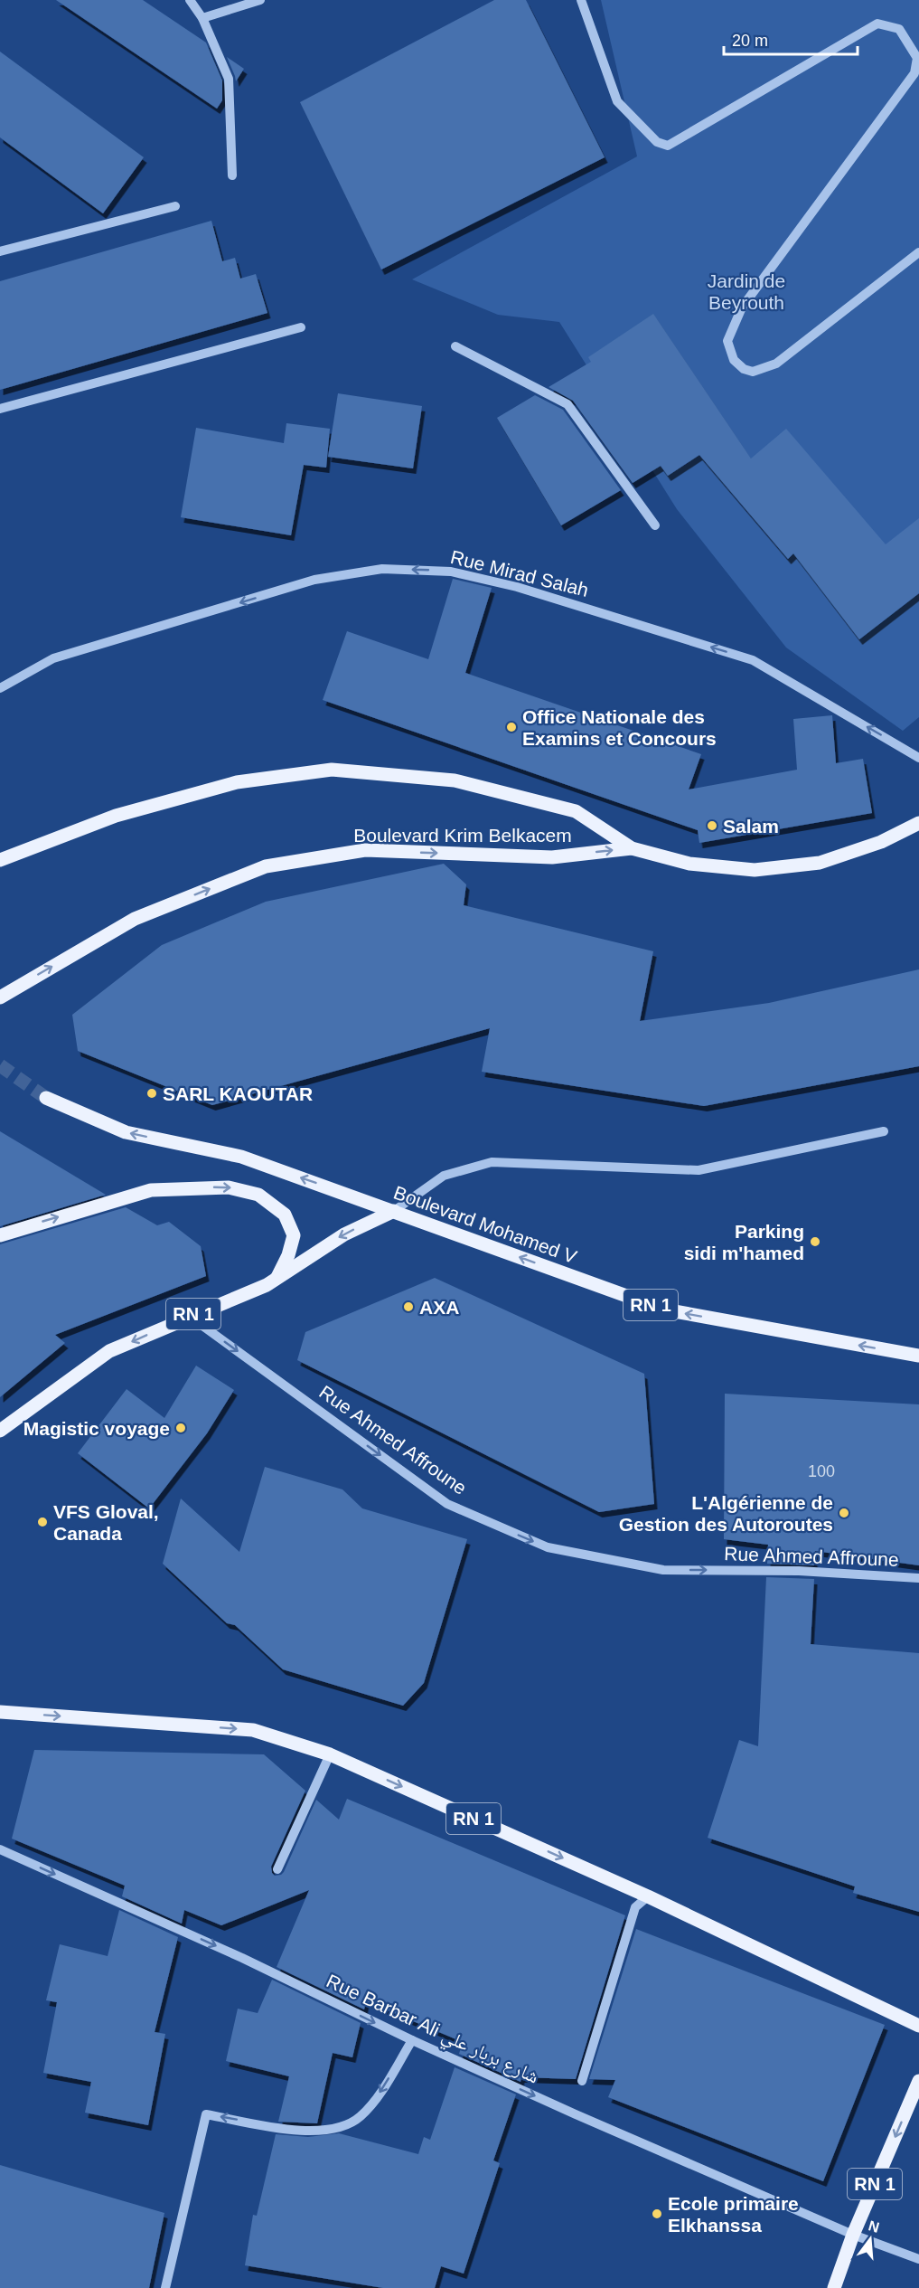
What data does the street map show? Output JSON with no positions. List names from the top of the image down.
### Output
{
  "streets": {
    "main road": ["Boulevard Krim Belkacem", "Boulevard Mohamed V", "RN 1"],
    "street": ["Rue Mirad Salah", "Rue Ahmed Affroune", "Rue Barbar Ali شارع بربار علي"]
  },
  "crossings": [
    ["Boulevard Mohamed V", "RN 1"],
    ["RN 1", "Rue Ahmed Affroune"],
    ["RN 1", "Rue Barbar Ali شارع بربار علي"]
  ],
  "one_way": [
    "Rue Mirad Salah",
    "Boulevard Mohamed V",
    "Rue Ahmed Affroune",
    "Rue Barbar Ali شارع بربار علي"
  ],
  "parks": ["Jardin de Beyrouth"],
  "places": [
    "Office Nationale des Examins et Concours",
    "Salam",
    "SARL KAOUTAR",
    "Parking sidi m'hamed",
    "AXA",
    "Magistic voyage",
    "L'Algérienne de Gestion des Autoroutes",
    "VFS Gloval, Canada",
    "Ecole primaire Elkhanssa"
  ],
  "house_numbers": ["100"],
  "scale_bar": "20 m",
  "north": "top"
}
